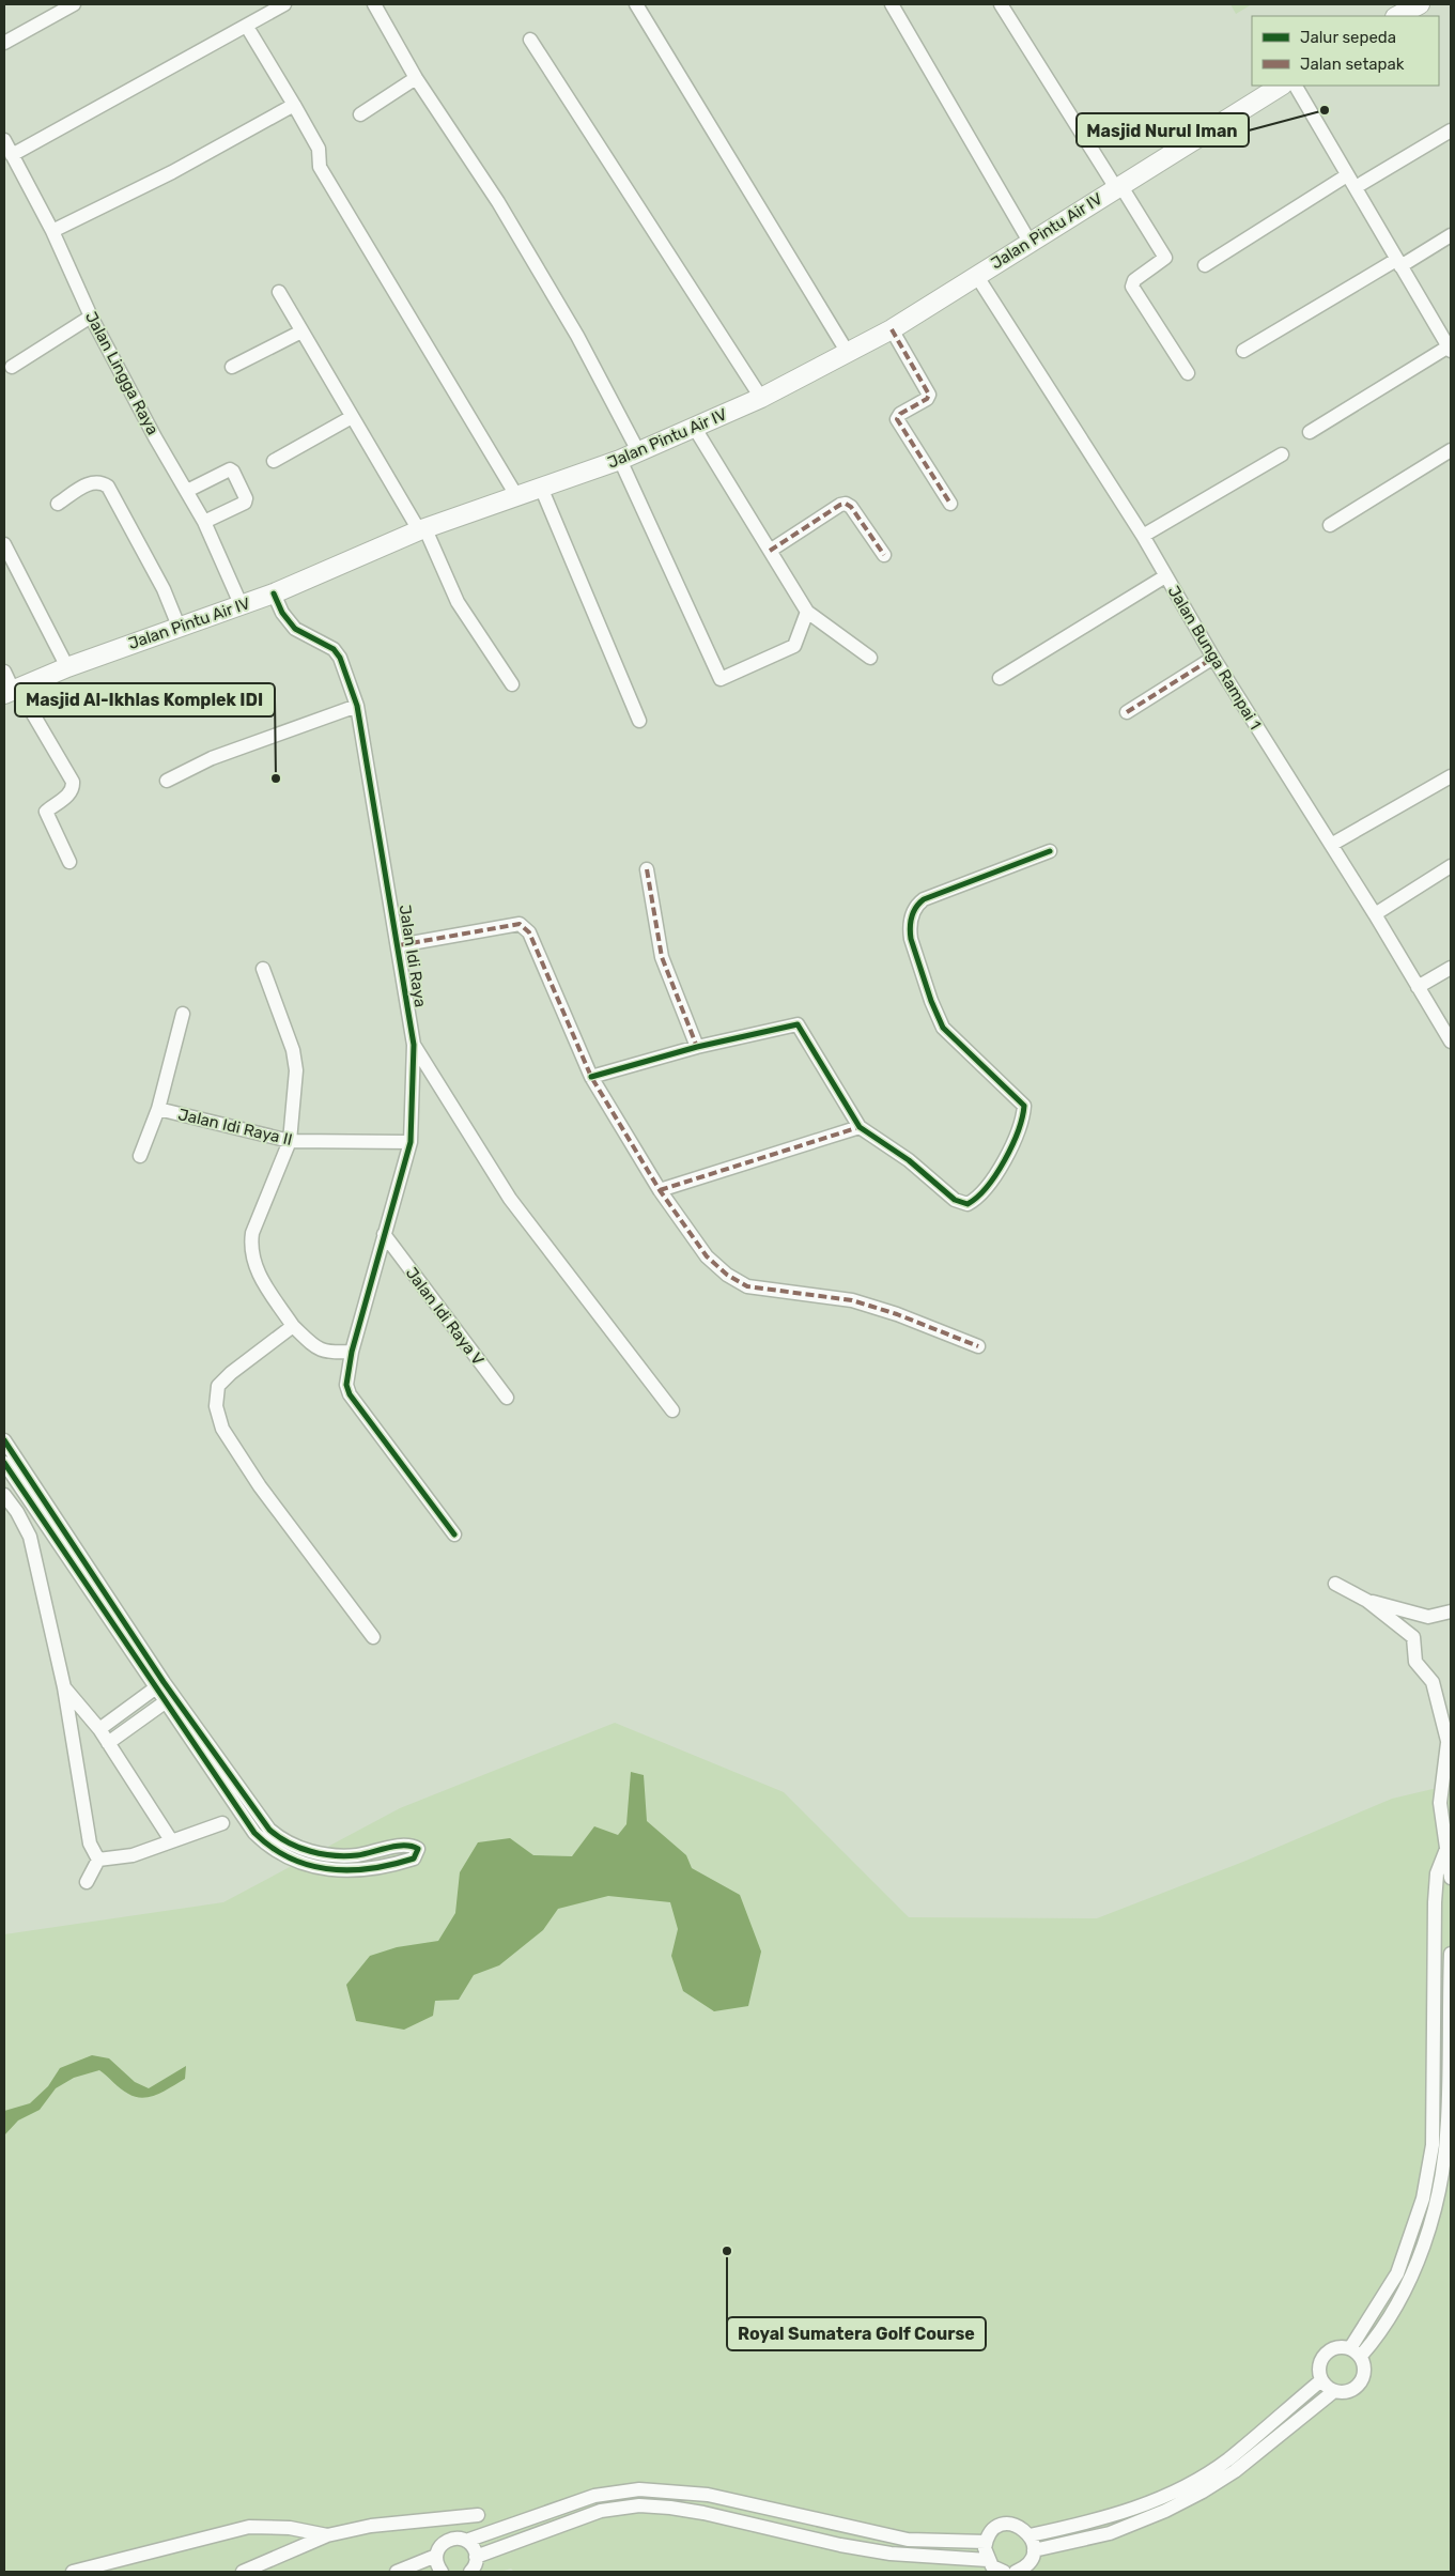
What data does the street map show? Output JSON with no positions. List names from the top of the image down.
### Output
{
  "streets": {
    "main road": ["Jalan Pintu Air IV"],
    "street": [
      "Jalan Lingga Raya",
      "Jalan Bunga Rampai 1",
      "Jalan Idi Raya",
      "Jalan Idi Raya II",
      "Jalan Idi Raya V"
    ]
  },
  "crossings": [
    ["Jalan Pintu Air IV", "Jalan Lingga Raya"],
    ["Jalan Pintu Air IV", "Jalan Bunga Rampai 1"],
    ["Jalan Pintu Air IV", "Jalan Idi Raya"],
    ["Jalan Idi Raya", "Jalan Idi Raya II"],
    ["Jalan Idi Raya", "Jalan Idi Raya V"]
  ],
  "places": ["Masjid Nurul Iman", "Masjid Al-Ikhlas Komplek IDI", "Royal Sumatera Golf Course"],
  "legend": ["Jalur sepeda", "Jalan setapak"]
}
